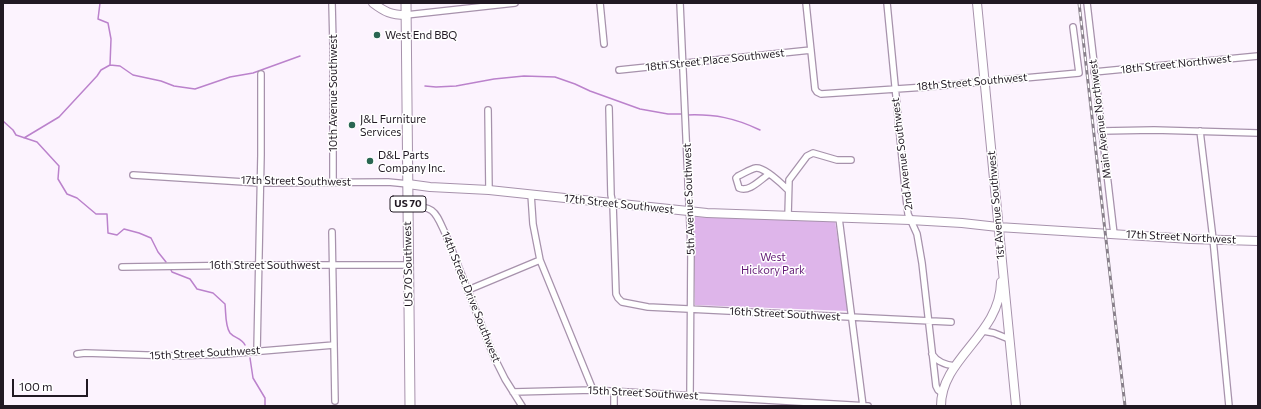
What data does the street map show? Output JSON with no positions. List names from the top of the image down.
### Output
{
  "streets": {
    "main road": ["US 70", "US 70 Southwest"],
    "street": [
      "18th Street Place Southwest",
      "18th Street Northwest",
      "18th Street Southwest",
      "10th Avenue Southwest",
      "Main Avenue Northwest",
      "2nd Avenue Southwest",
      "17th Street Southwest",
      "5th Avenue Southwest",
      "1st Avenue Southwest",
      "17th Street Northwest",
      "16th Street Southwest",
      "14th Street Drive Southwest",
      "15th Street Southwest"
    ]
  },
  "crossings": [
    ["18th Street Place Southwest", "18th Street Southwest"],
    ["18th Street Place Southwest", "5th Avenue Southwest"],
    ["18th Street Northwest", "Main Avenue Northwest"],
    ["18th Street Southwest", "2nd Avenue Southwest"],
    ["18th Street Southwest", "1st Avenue Southwest"],
    ["10th Avenue Southwest", "17th Street Southwest"],
    ["Main Avenue Northwest", "17th Street Northwest"],
    ["2nd Avenue Southwest", "17th Street Southwest"],
    ["2nd Avenue Southwest", "1st Avenue Southwest"],
    ["2nd Avenue Southwest", "16th Street Southwest"],
    ["17th Street Southwest", "5th Avenue Southwest"],
    ["17th Street Southwest", "1st Avenue Southwest"],
    ["17th Street Southwest", "17th Street Northwest"],
    ["17th Street Southwest", "US 70 Southwest"],
    ["17th Street Southwest", "16th Street Southwest"],
    ["5th Avenue Southwest", "16th Street Southwest"],
    ["5th Avenue Southwest", "15th Street Southwest"],
    ["US 70 Southwest", "16th Street Southwest"],
    ["US 70 Southwest", "14th Street Drive Southwest"],
    ["14th Street Drive Southwest", "15th Street Southwest"]
  ],
  "parks": ["West Hickory Park"],
  "places": ["West End BBQ", "J&L Furniture Services", "D&L Parts Company Inc."],
  "scale_bar": "100 m"
}
